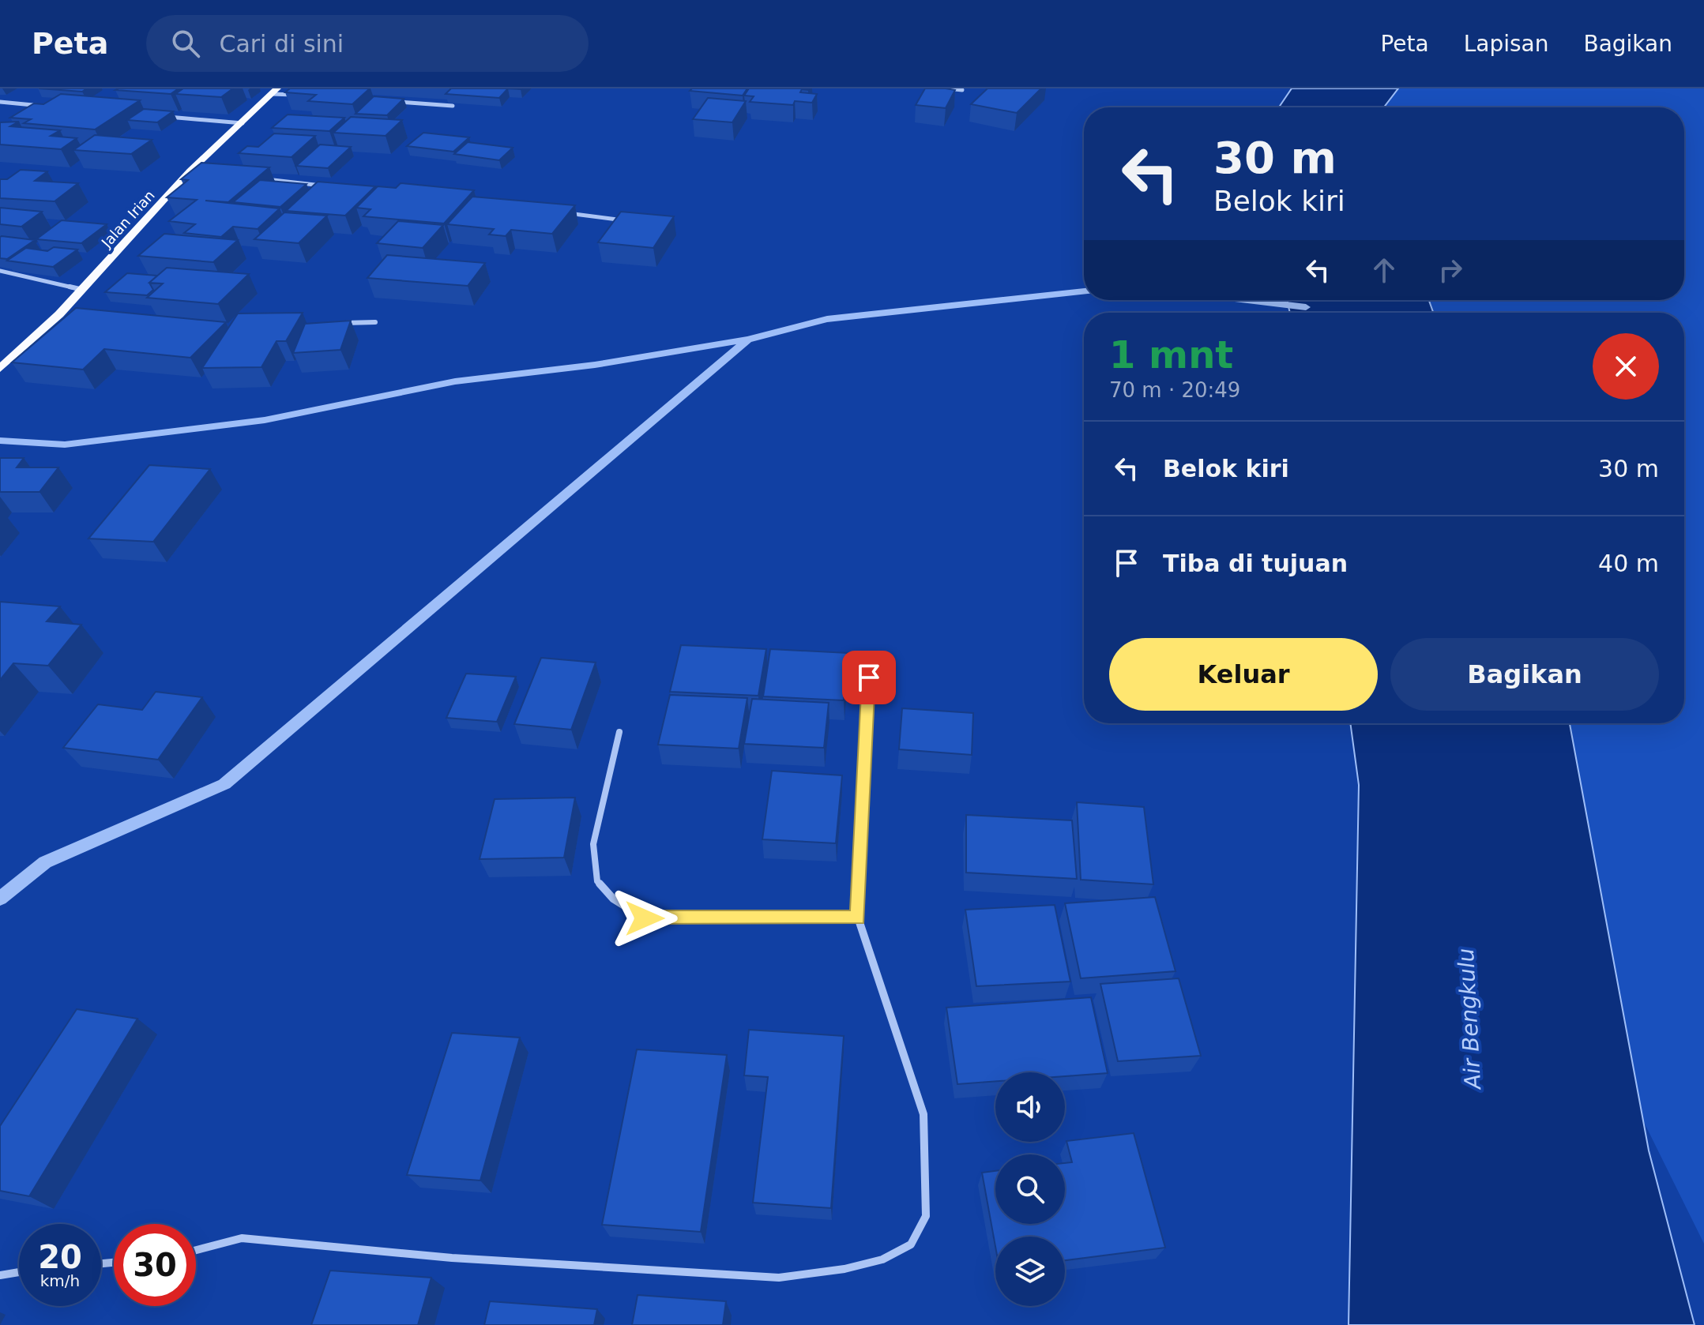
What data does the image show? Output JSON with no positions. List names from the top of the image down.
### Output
{
  "streets": {
    "main road": ["Jalan Irian"]
  },
  "water": ["Air Bengkulu"],
  "page": {
    "header": "Peta",
    "search": "Cari di sini",
    "nav": ["Peta", "Lapisan", "Bagikan"],
    "turn": ["30 m", "Belok kiri"],
    "heading": ["1 mnt", "70 m · 20:49"],
    "list": [
      {
        "name": "Belok kiri",
        "value": "30 m"
      },
      {
        "name": "Tiba di tujuan",
        "value": "40 m"
      }
    ],
    "buttons": ["Keluar", "Bagikan"],
    "speed": "20 km/h",
    "limit": "30"
  }
}
